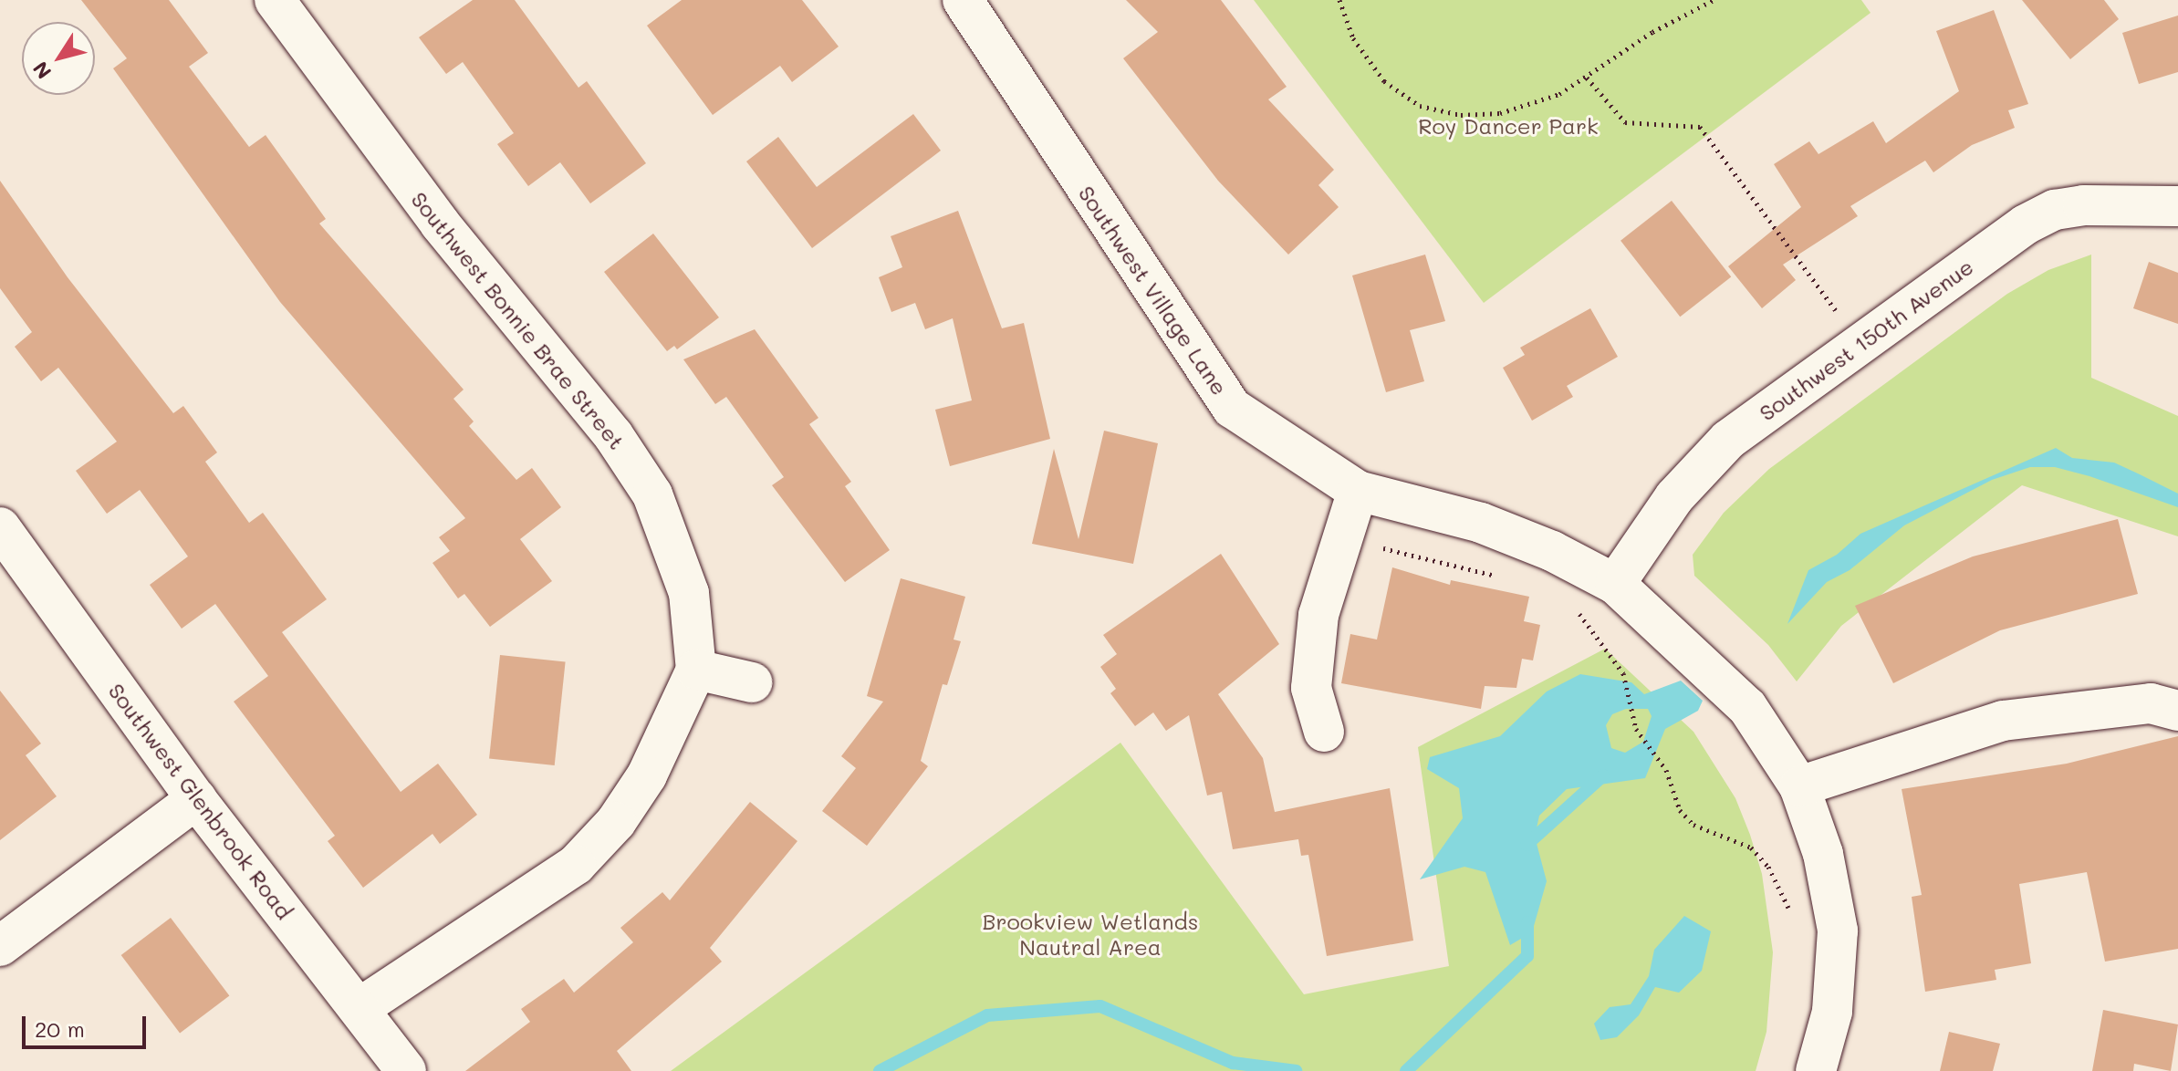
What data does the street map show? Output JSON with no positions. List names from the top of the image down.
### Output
{
  "streets": {
    "street": [
      "Southwest Village Lane",
      "Southwest Bonnie Brae Street",
      "Southwest 150th Avenue",
      "Southwest Glenbrook Road"
    ]
  },
  "crossings": [
    ["Southwest Village Lane", "Southwest 150th Avenue"]
  ],
  "parks": ["Roy Dancer Park", "Brookview Wetlands Nautral Area"],
  "scale_bar": "20 m",
  "north": "bottom left"
}
